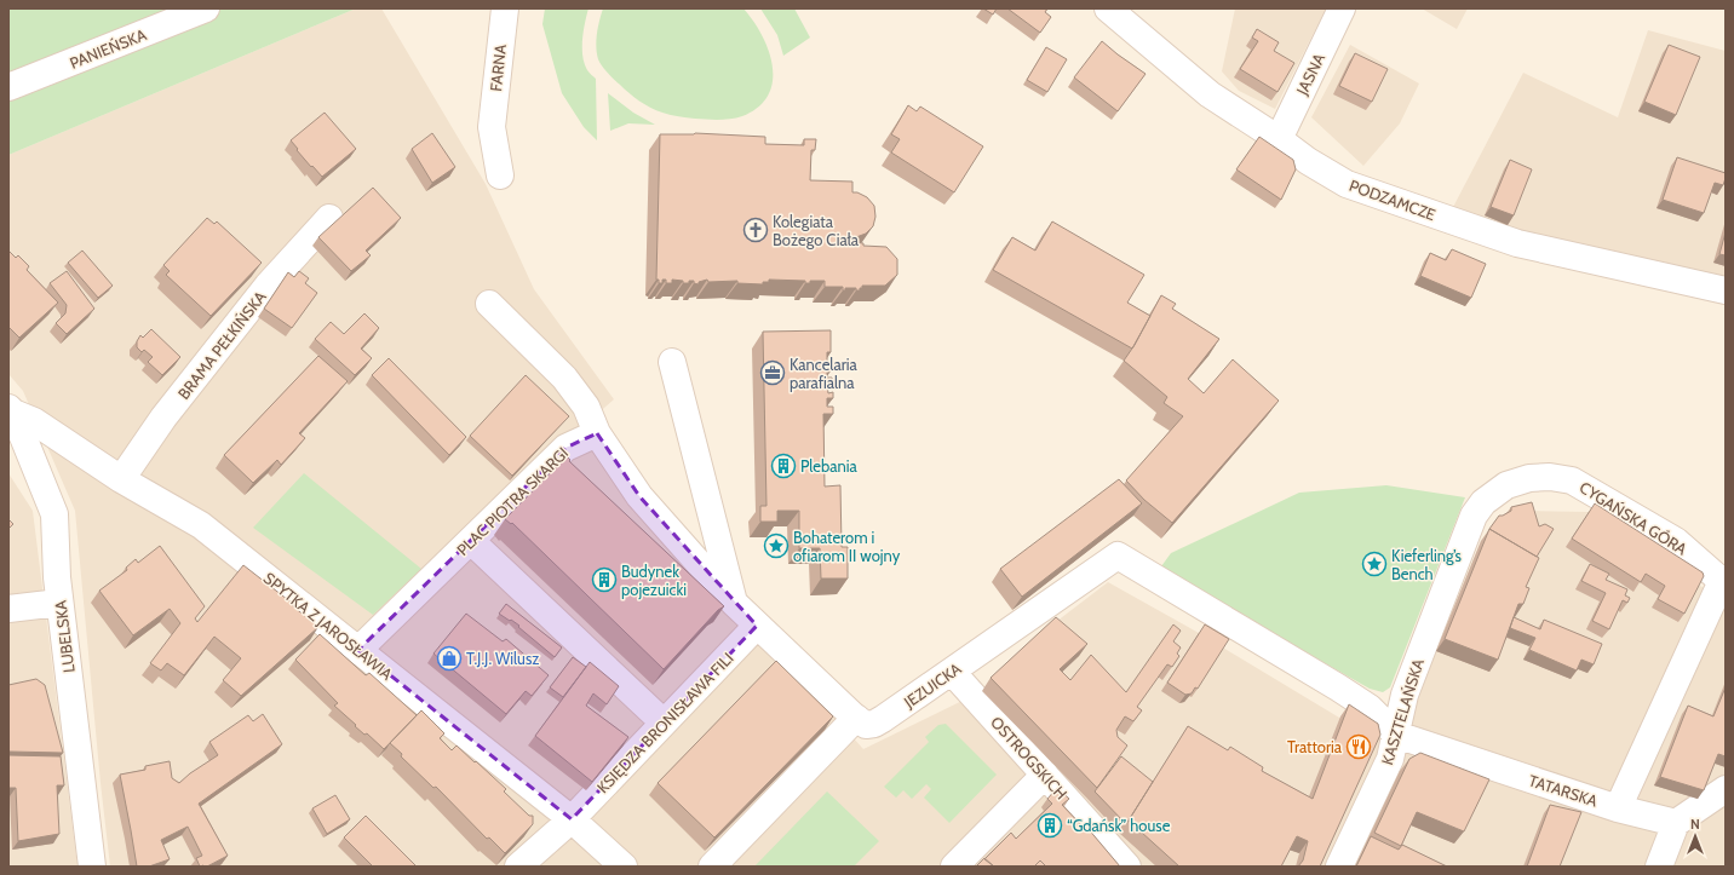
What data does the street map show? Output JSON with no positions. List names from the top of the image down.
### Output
{
  "streets": {
    "street": [
      "PANIEŃSKA",
      "FARNA",
      "JASNA",
      "PODZAMCZE",
      "BRAMA PEŁKIŃSKA",
      "PLAC PIOTRA SKARGI",
      "CYGAŃSKA GÓRA",
      "SPYTKA Z JAROSŁAWIA",
      "LUBELSKA",
      "JEZUICKA",
      "KASZTELAŃSKA",
      "KSIĘDZA BRONISŁAWA FILI",
      "OSTROGSKICH",
      "TATARSKA"
    ]
  },
  "crossings": [
    ["JASNA", "PODZAMCZE"],
    ["BRAMA PEŁKIŃSKA", "SPYTKA Z JAROSŁAWIA"],
    ["PLAC PIOTRA SKARGI", "SPYTKA Z JAROSŁAWIA"],
    ["CYGAŃSKA GÓRA", "KASZTELAŃSKA"],
    ["CYGAŃSKA GÓRA", "TATARSKA"],
    ["SPYTKA Z JAROSŁAWIA", "LUBELSKA"],
    ["SPYTKA Z JAROSŁAWIA", "KSIĘDZA BRONISŁAWA FILI"],
    ["JEZUICKA", "KASZTELAŃSKA"],
    ["JEZUICKA", "OSTROGSKICH"],
    ["JEZUICKA", "TATARSKA"],
    ["KASZTELAŃSKA", "TATARSKA"]
  ],
  "places": {
    "church": ["Kolegiata Bożego Ciała"],
    "office": ["Kancelaria parafialna"],
    "building": ["Plebania", "Budynek pojezuicki", "“Gdańsk” house"],
    "place": ["Bohaterom i ofiarom II wojny", "Kieferling’s Bench"],
    "shop": ["T.J.J. Wilusz"],
    "restaurant": ["Trattoria"]
  },
  "north": "top"
}
